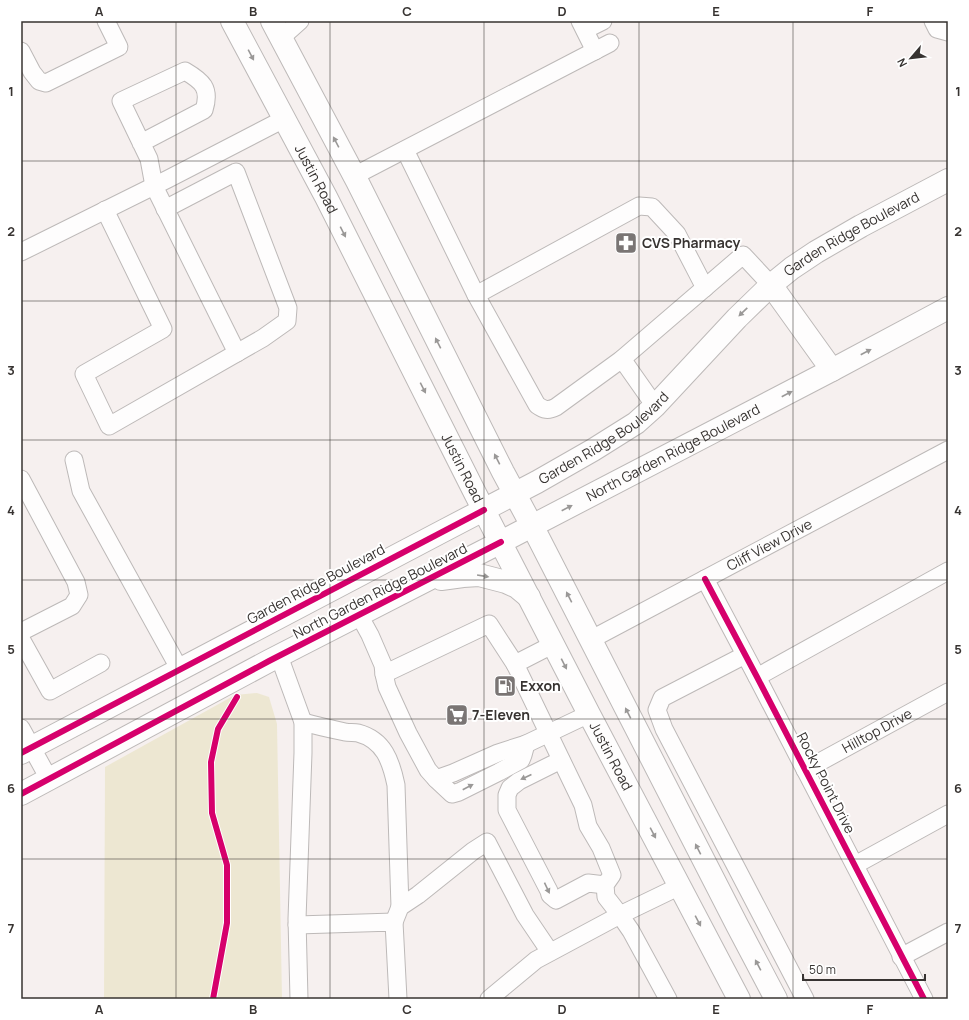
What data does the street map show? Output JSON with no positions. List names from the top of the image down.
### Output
{
  "streets": {
    "main road": ["Justin Road", "Garden Ridge Boulevard", "North Garden Ridge Boulevard"],
    "street": ["Cliff View Drive", "Hilltop Drive", "Rocky Point Drive"]
  },
  "crossings": [
    ["Justin Road", "Garden Ridge Boulevard"],
    ["Justin Road", "North Garden Ridge Boulevard"],
    ["Cliff View Drive", "Rocky Point Drive"],
    ["Hilltop Drive", "Rocky Point Drive"]
  ],
  "one_way": ["North Garden Ridge Boulevard"],
  "places": {
    "pharmacy": ["CVS Pharmacy"],
    "fuel station": ["Exxon"],
    "supermarket": ["7-Eleven"]
  },
  "scale_bar": "50 m",
  "north": "bottom left",
  "grid": {
    "columns": [
      "A",
      "B",
      "C",
      "D",
      "E",
      "F"
    ],
    "rows": [
      "1",
      "2",
      "3",
      "4",
      "5",
      "6",
      "7"
    ]
  }
}
